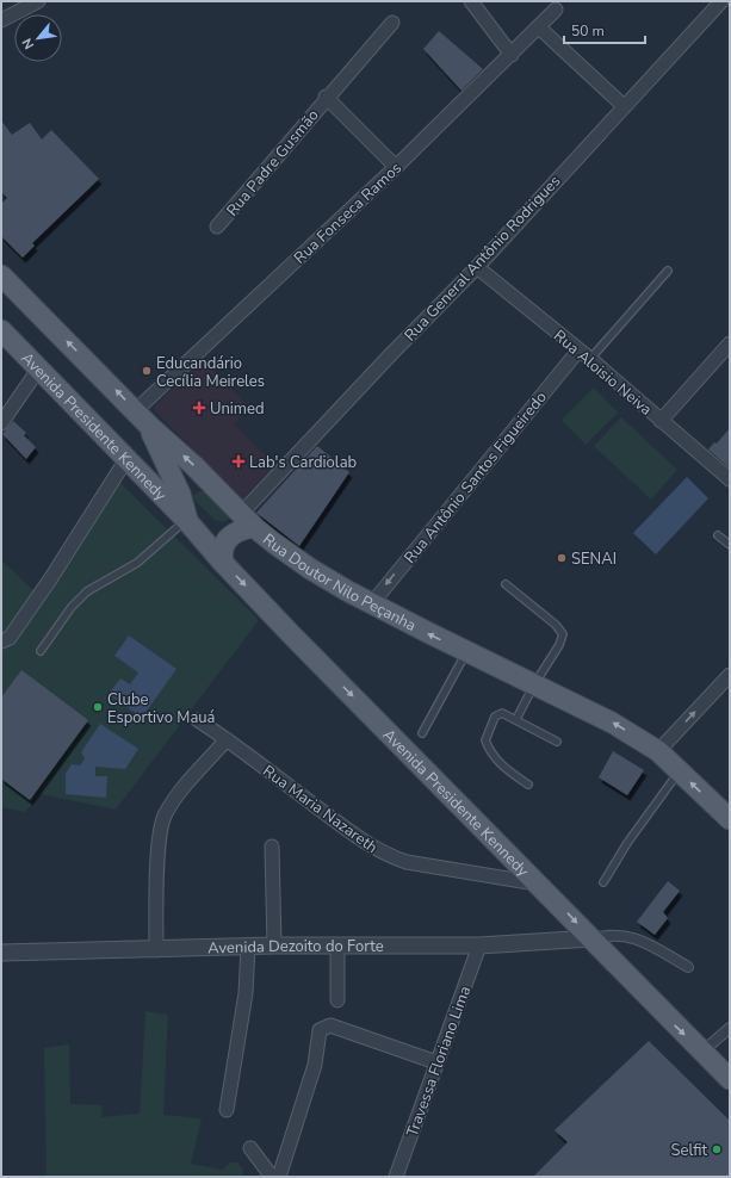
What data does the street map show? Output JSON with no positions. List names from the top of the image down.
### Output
{
  "streets": {
    "main road": ["Avenida Presidente Kennedy", "Rua Doutor Nilo Peçanha"],
    "street": [
      "Rua Padre Gusmão",
      "Rua Fonseca Ramos",
      "Rua General Antônio Rodrigues",
      "Rua Aloisio Neiva",
      "Rua Antônio Santos Figueiredo",
      "Rua Maria Nazareth",
      "Avenida Dezoito do Forte",
      "Travessa Floriano Lima"
    ]
  },
  "crossings": [
    ["Rua Padre Gusmão", "Rua Fonseca Ramos"],
    ["Rua Fonseca Ramos", "Rua Doutor Nilo Peçanha"],
    ["Rua General Antônio Rodrigues", "Rua Aloisio Neiva"],
    ["Rua General Antônio Rodrigues", "Rua Doutor Nilo Peçanha"],
    ["Rua Aloisio Neiva", "Rua Antônio Santos Figueiredo"],
    ["Avenida Presidente Kennedy", "Rua Doutor Nilo Peçanha"],
    ["Avenida Presidente Kennedy", "Rua Maria Nazareth"],
    ["Avenida Presidente Kennedy", "Avenida Dezoito do Forte"],
    ["Rua Antônio Santos Figueiredo", "Rua Doutor Nilo Peçanha"],
    ["Avenida Dezoito do Forte", "Travessa Floriano Lima"]
  ],
  "one_way": ["Avenida Presidente Kennedy", "Rua Antônio Santos Figueiredo", "Rua Doutor Nilo Peçanha"],
  "places": {
    "other": [
      "Educandário Cecília Meireles",
      "SENAI",
      "Clube Esportivo Mauá",
      "Selfit"
    ],
    "health": ["Unimed", "Lab's Cardiolab"]
  },
  "scale_bar": "50 m",
  "north": "bottom left"
}
